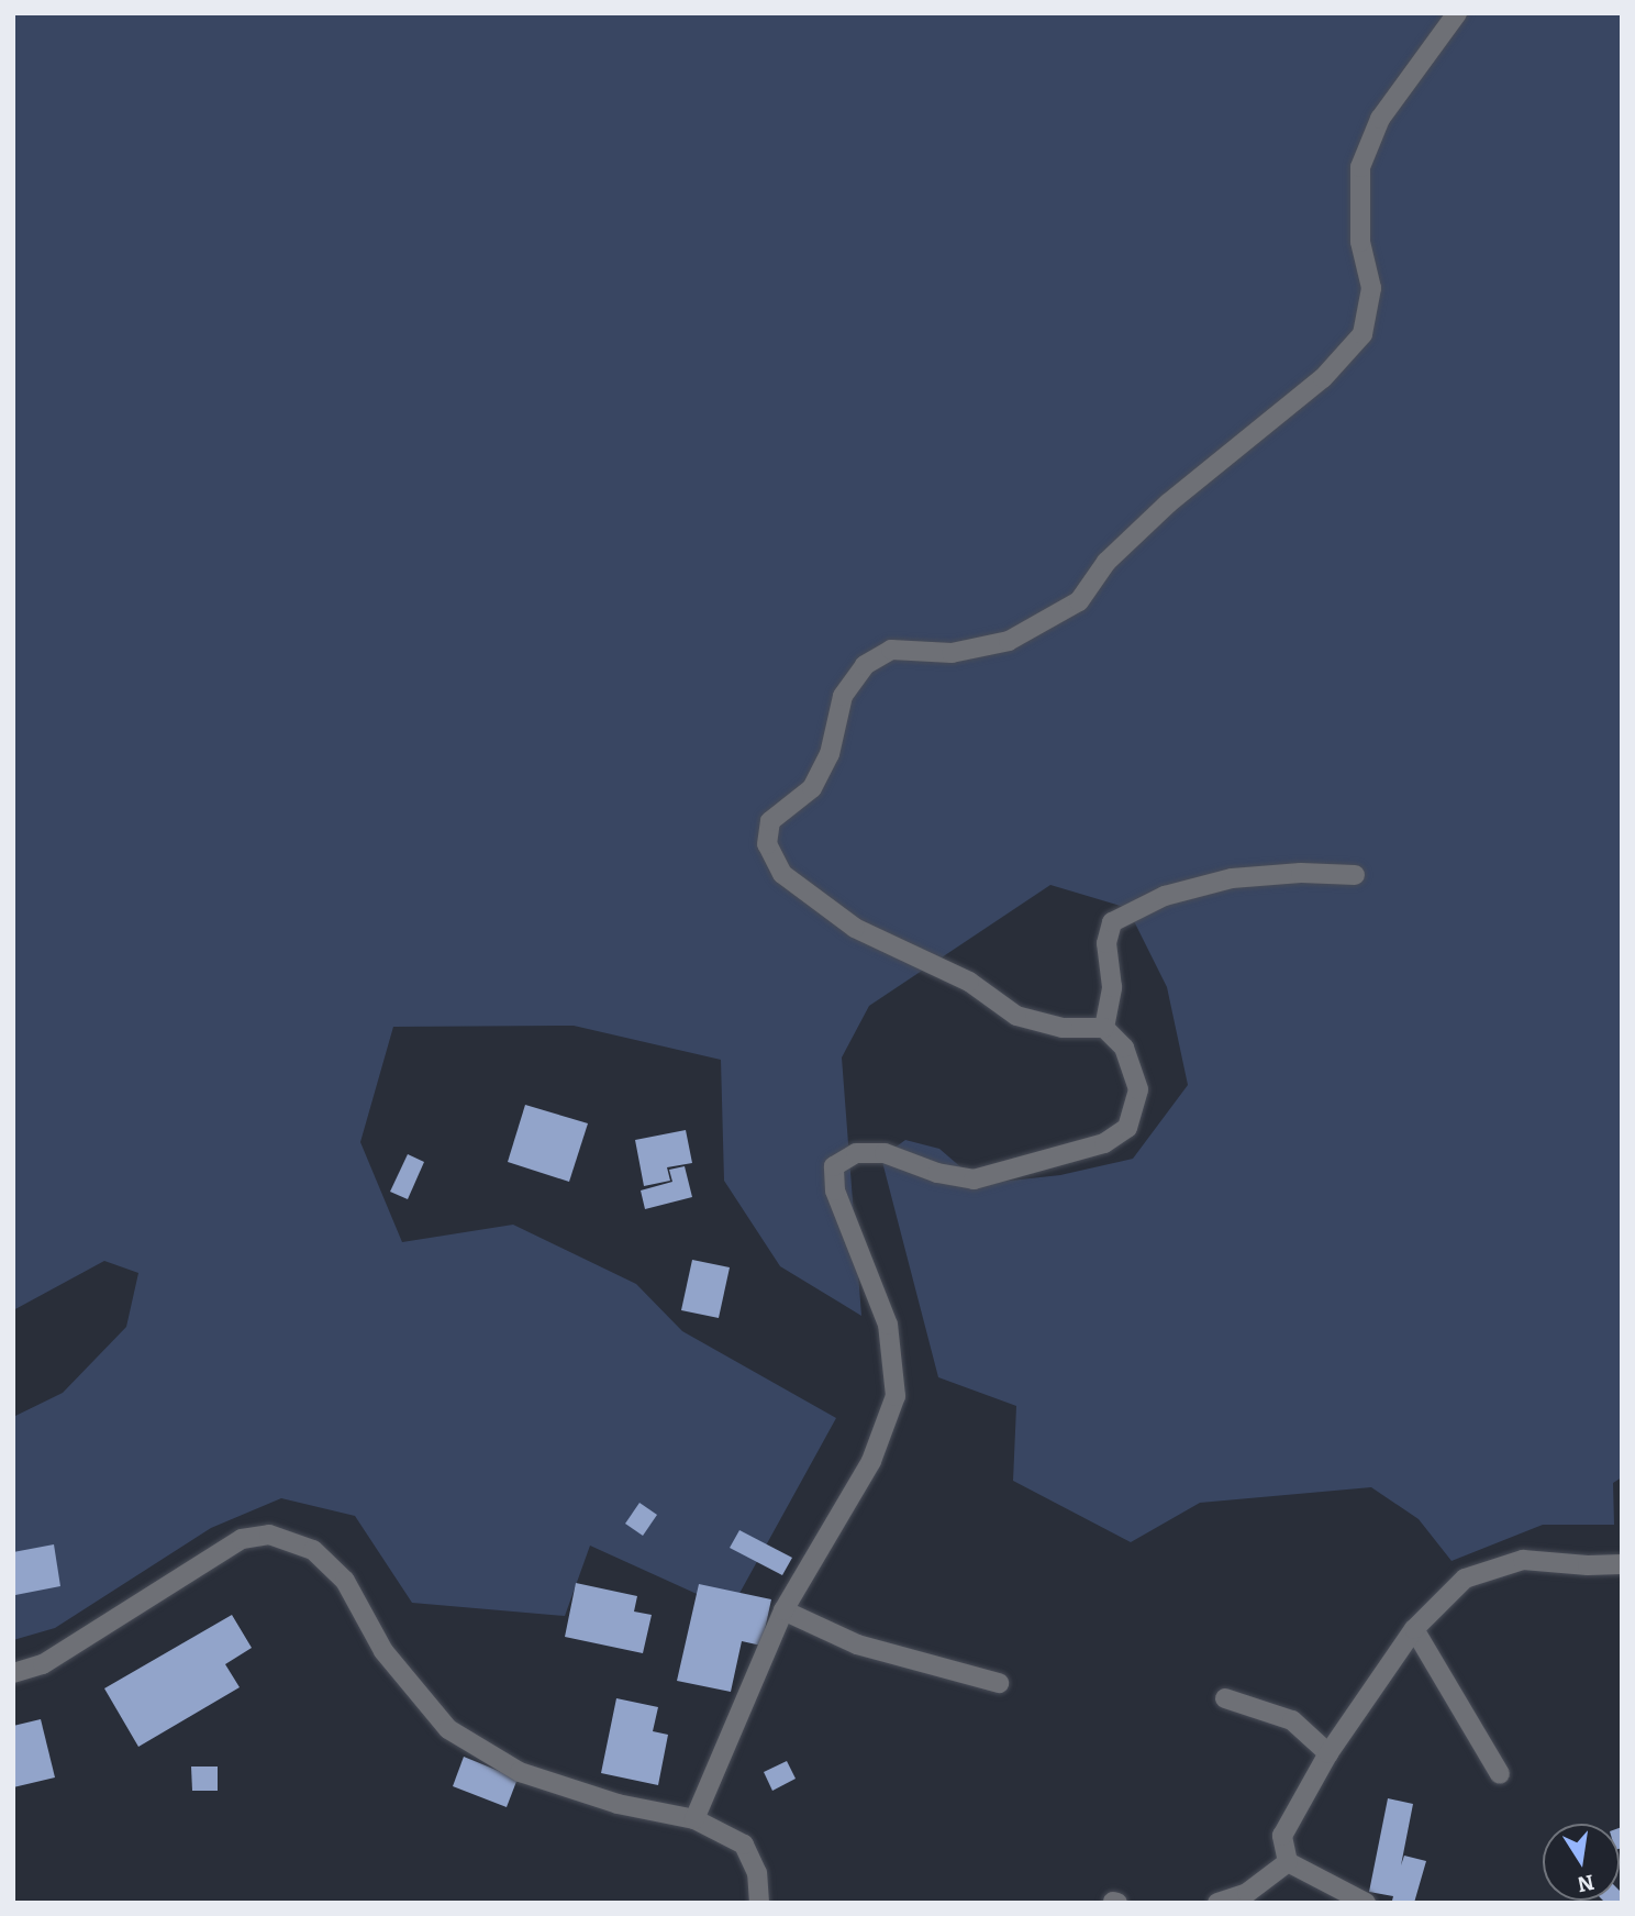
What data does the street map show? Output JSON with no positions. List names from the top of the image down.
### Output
{
  "north": "bottom"
}
